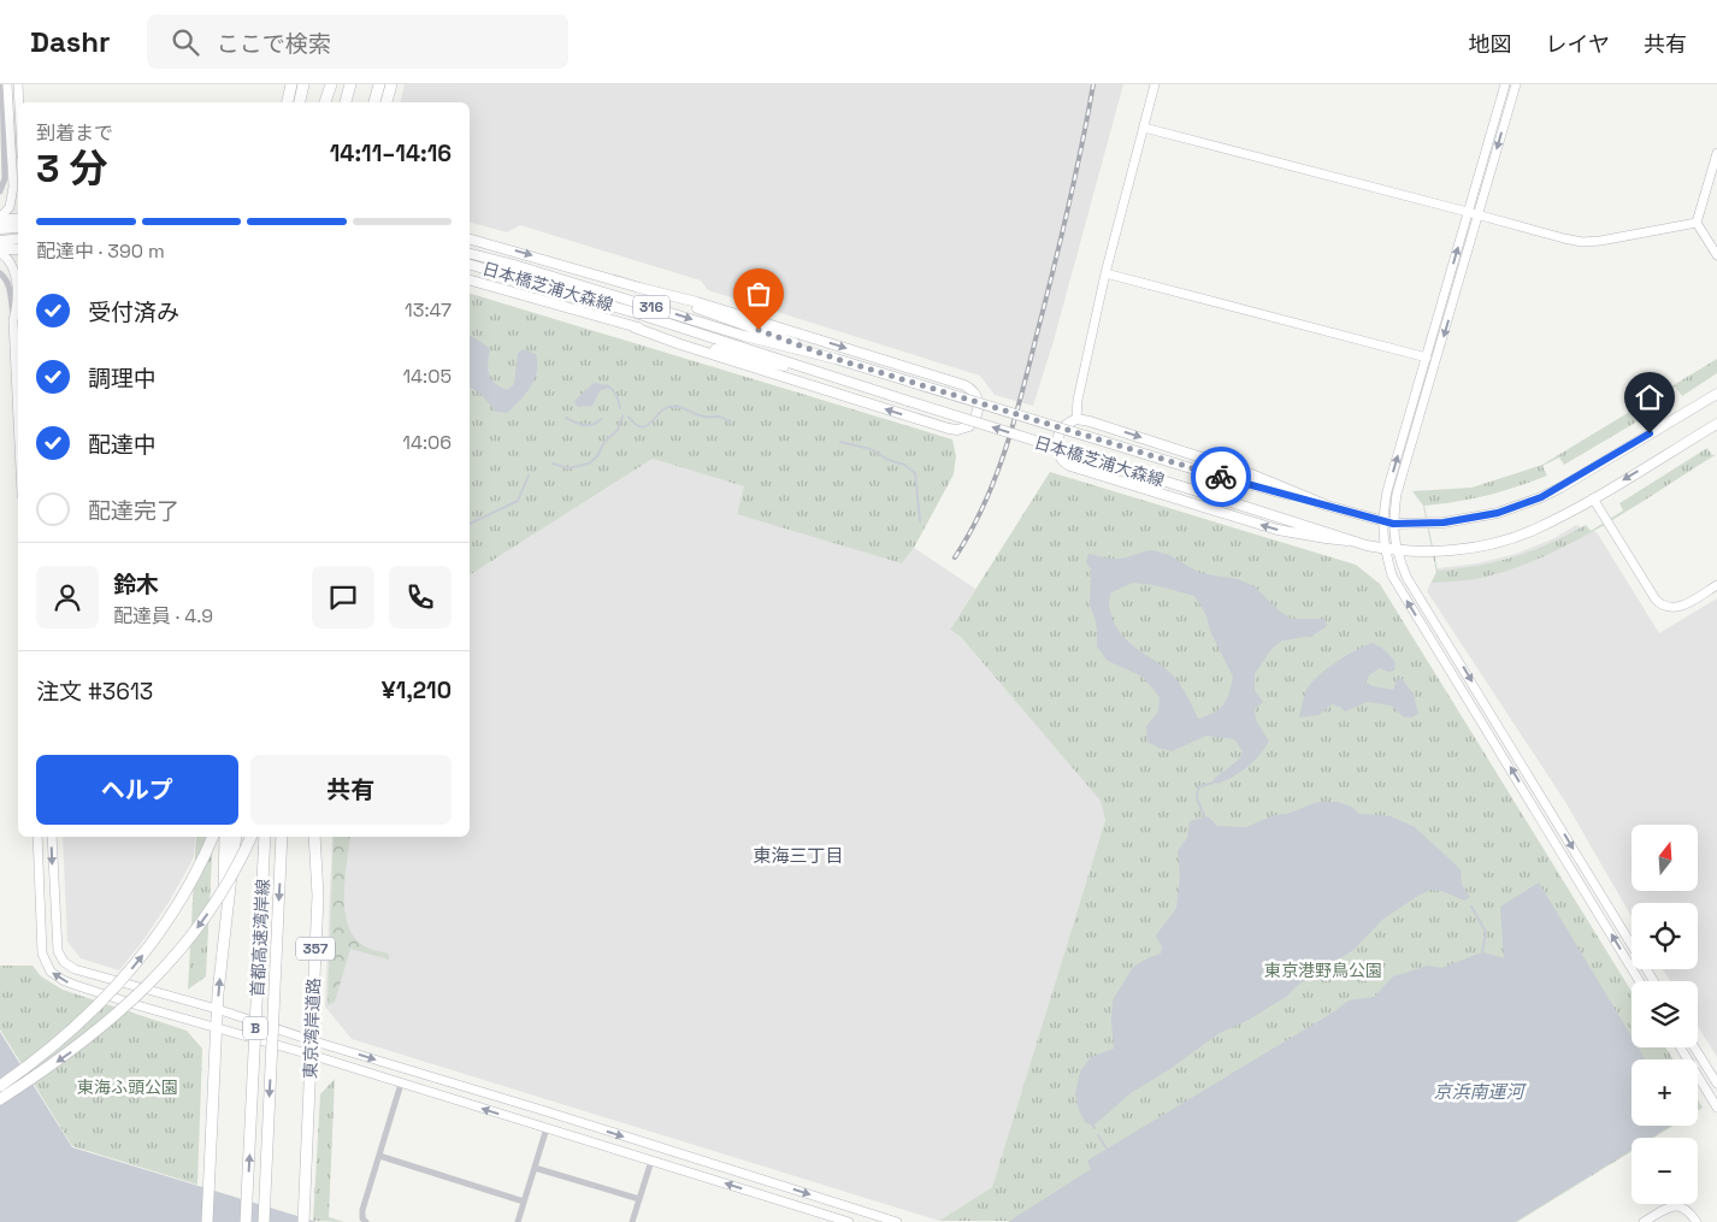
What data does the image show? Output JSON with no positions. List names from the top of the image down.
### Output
{
  "streets": {
    "highway": [
      "首都高速湾岸線",
      "357",
      "B",
      "東京湾岸道路"
    ],
    "main road": ["日本橋芝浦大森線", "316"]
  },
  "crossings": [
    ["日本橋芝浦大森線", "316"]
  ],
  "districts": ["東海三丁目"],
  "water": ["京浜南運河"],
  "parks": ["東京港野鳥公園", "東海ふ頭公園"],
  "north": "top",
  "page": {
    "header": "Dashr",
    "search": "ここで検索",
    "nav": ["地図", "レイヤ", "共有"],
    "heading": ["3 分", "到着まで", "14:11–14:16"],
    "panel": [
      "鈴木",
      "配達員 · 4.9",
      "注文 #3613",
      "¥1,210"
    ],
    "bar": "配達中 · 390 m",
    "list": [
      ["受付済み", "13:47"],
      ["調理中", "14:05"],
      ["配達中", "14:06"],
      "配達完了"
    ],
    "buttons": ["ヘルプ", "共有"],
    "map_buttons": ["+", "−"]
  }
}
